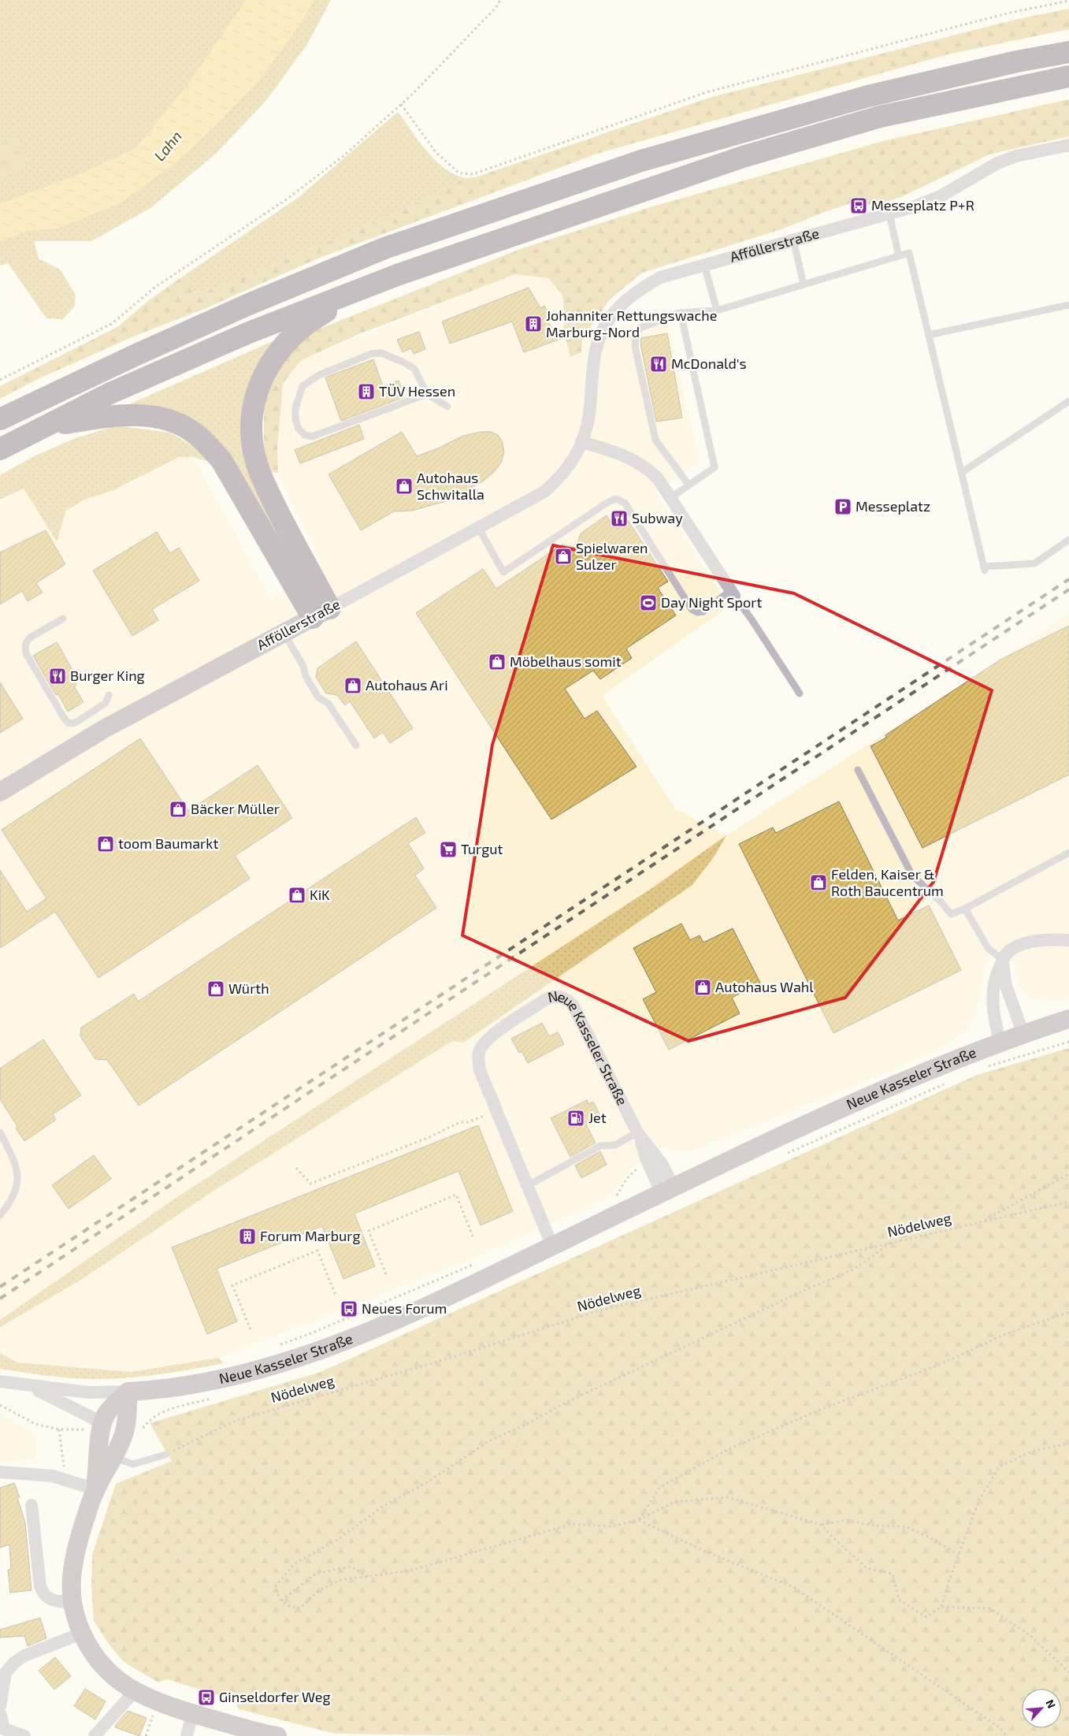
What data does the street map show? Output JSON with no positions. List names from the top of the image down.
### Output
{
  "streets": {
    "main road": ["Afföllerstraße", "Neue Kasseler Straße"],
    "path": ["Nödelweg"]
  },
  "water": ["Lahn"],
  "places": {
    "bus stop": ["Messeplatz P+R", "Neues Forum", "Ginseldorfer Weg"],
    "building": ["Johanniter Rettungswache Marburg-Nord", "TÜV Hessen", "Forum Marburg"],
    "restaurant": ["McDonald's", "Subway", "Burger King"],
    "shop": [
      "Autohaus Schwitalla",
      "Spielwaren Sulzer",
      "Möbelhaus somit",
      "Autohaus Ari",
      "Bäcker Müller",
      "toom Baumarkt",
      "Felden, Kaiser & Roth Baucentrum",
      "KiK",
      "Autohaus Wahl",
      "Würth"
    ],
    "parking": ["Messeplatz"],
    "sports": ["Day Night Sport"],
    "supermarket": ["Turgut"],
    "fuel station": ["Jet"]
  },
  "north": "top right"
}
